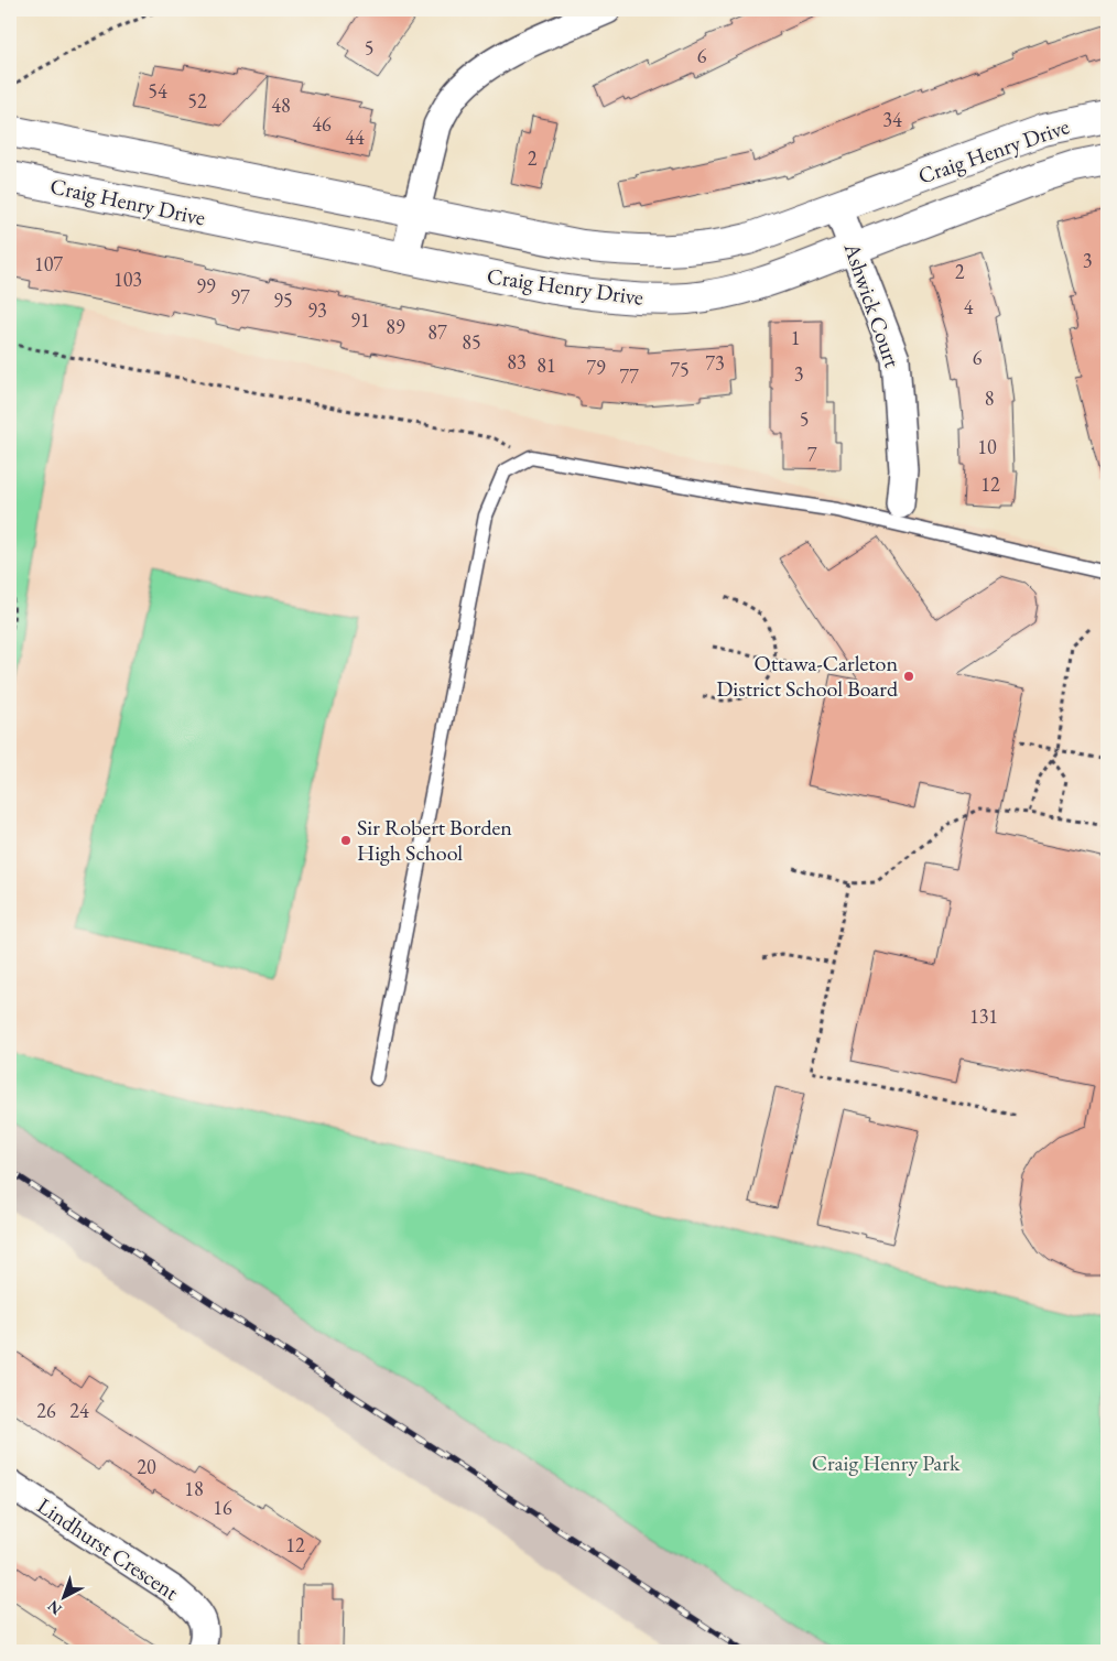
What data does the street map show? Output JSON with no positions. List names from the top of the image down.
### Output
{
  "streets": {
    "street": ["Craig Henry Drive", "Ashwick Court", "Lindhurst Crescent"]
  },
  "crossings": [
    ["Craig Henry Drive", "Ashwick Court"]
  ],
  "parks": ["Craig Henry Park"],
  "places": ["Ottawa-Carleton District School Board", "Sir Robert Borden High School"],
  "house_numbers": [
    "5",
    "6",
    "54",
    "52",
    "48",
    "34",
    "46",
    "44",
    "2",
    "3",
    "107",
    "2",
    "103",
    "99",
    "97",
    "95",
    "4",
    "93",
    "91",
    "89",
    "87",
    "1",
    "85",
    "6",
    "83",
    "73",
    "81",
    "79",
    "75",
    "3",
    "77",
    "8",
    "5",
    "10",
    "7",
    "12",
    "131",
    "26",
    "24",
    "20",
    "18",
    "16",
    "12"
  ],
  "north": "bottom left"
}
